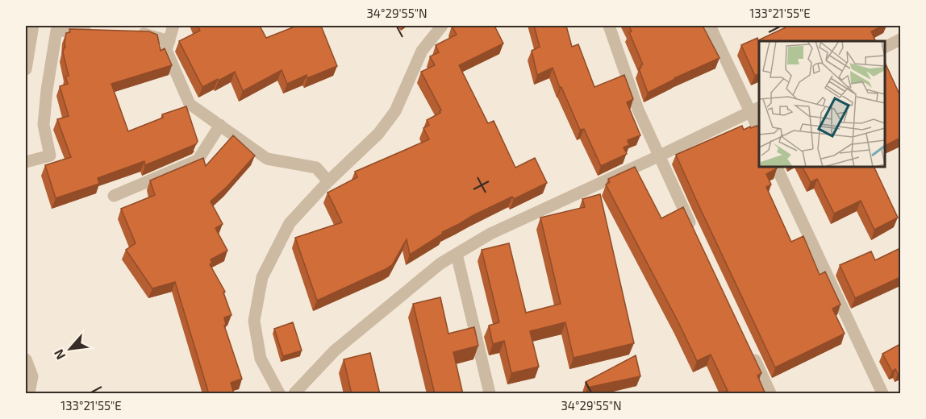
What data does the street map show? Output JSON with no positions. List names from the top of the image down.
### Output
{
  "north": "bottom left",
  "coordinates": ["34°29'55\"N", "133°21'55\"E"]
}
